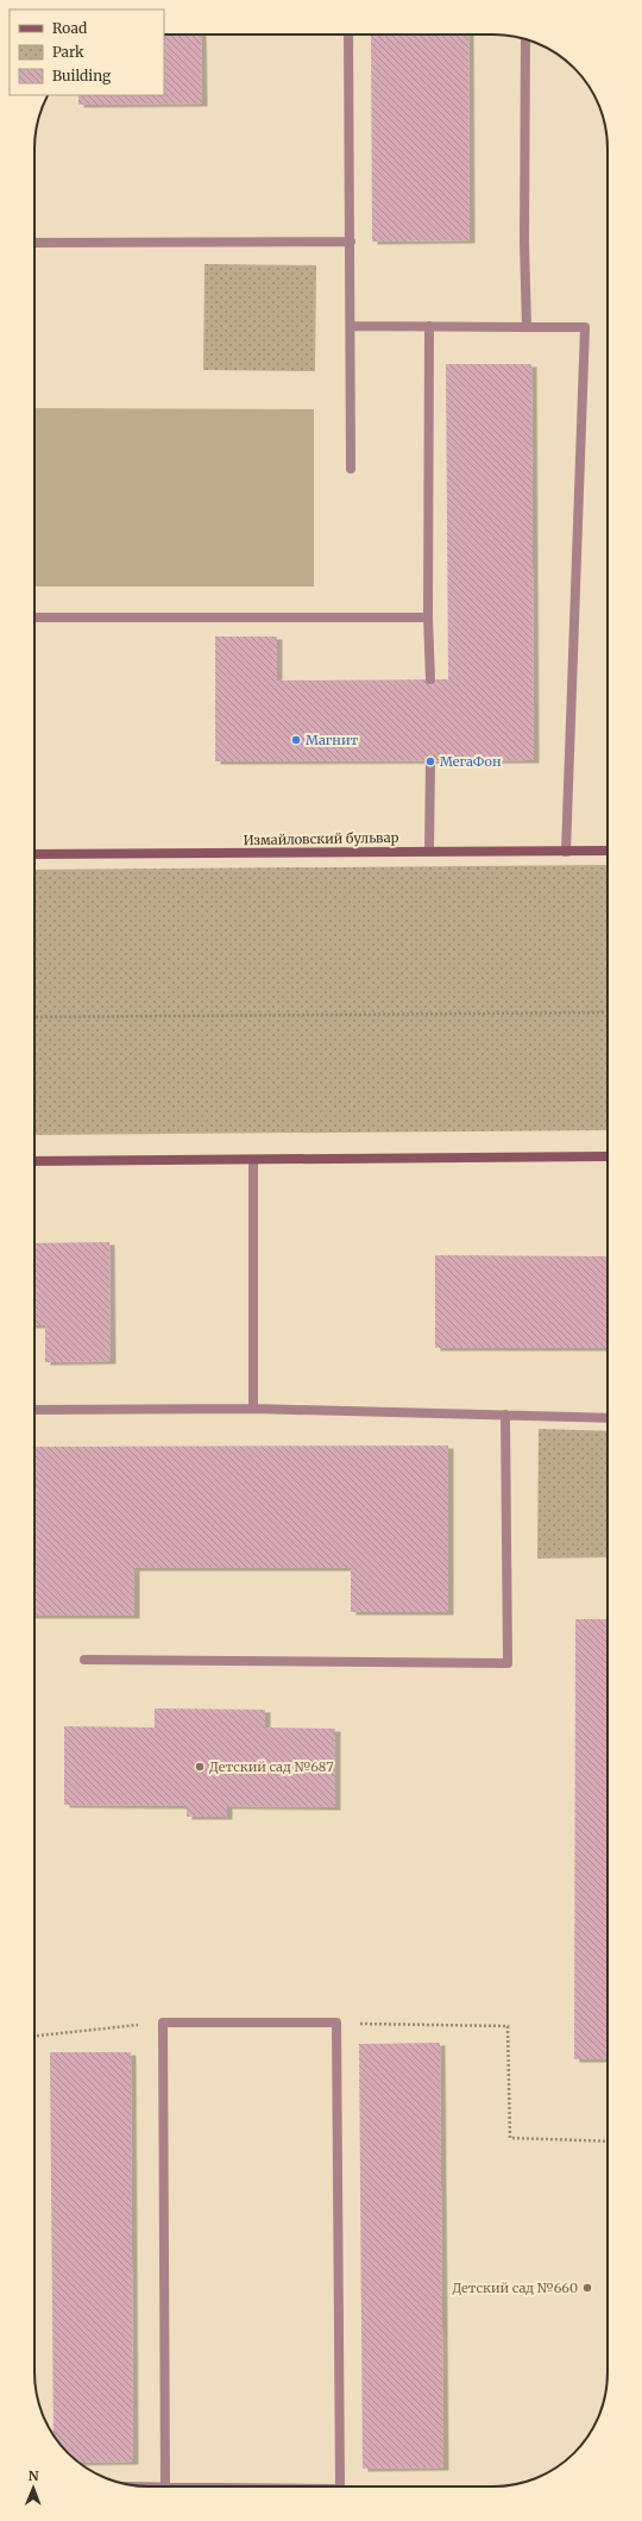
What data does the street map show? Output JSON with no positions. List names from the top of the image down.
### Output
{
  "streets": {
    "street": ["Измайловский бульвар"]
  },
  "places": [
    "Магнит",
    "МегаФон",
    "Детский сад №687",
    "Детский сад №660"
  ],
  "legend": ["Road", "Park", "Building"],
  "north": "top"
}
